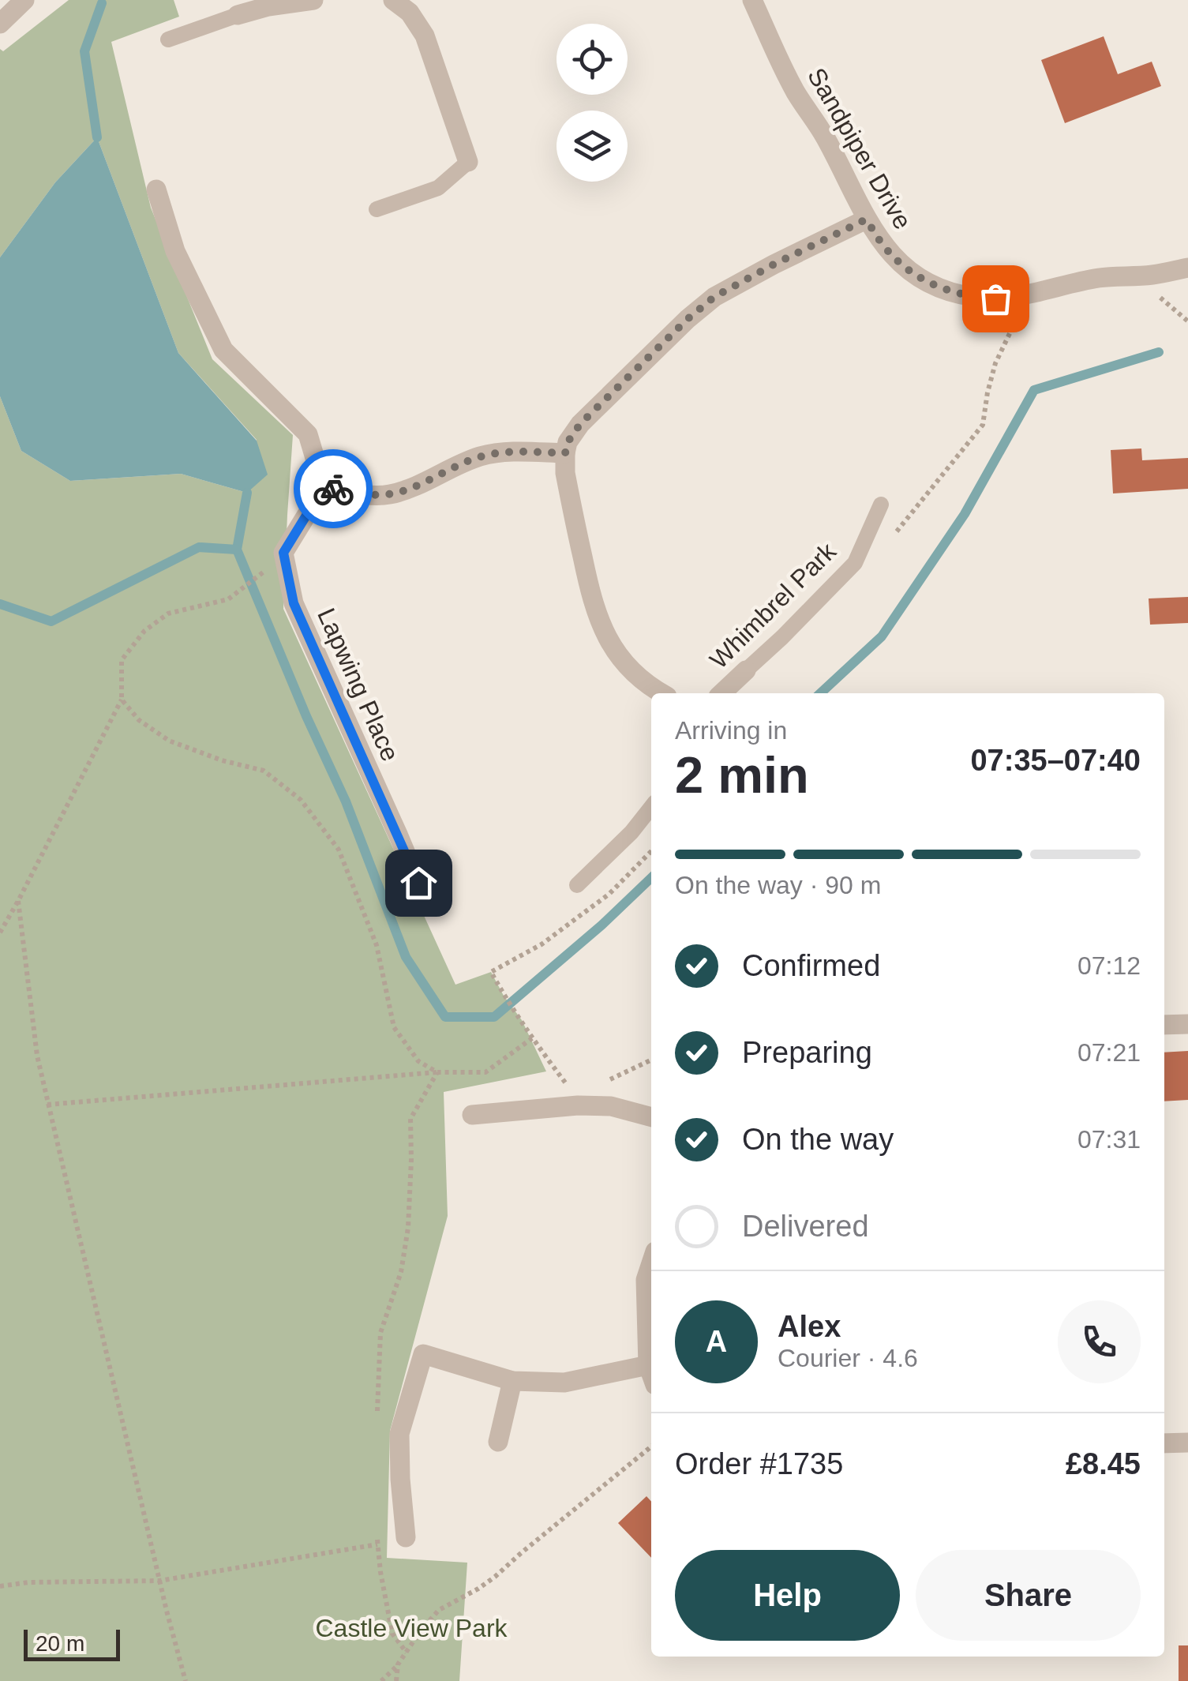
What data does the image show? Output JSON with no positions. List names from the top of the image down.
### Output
{
  "streets": {
    "street": ["Sandpiper Drive", "Whimbrel Park", "Lapwing Place"]
  },
  "parks": ["Castle View Park"],
  "scale_bar": "20 m",
  "page": {
    "heading": ["2 min", "Arriving in", "07:35–07:40"],
    "panel": [
      "Alex",
      "Courier · 4.6",
      "Order #1735",
      "£8.45"
    ],
    "bar": "On the way · 90 m",
    "list": [
      ["Confirmed", "07:12"],
      ["Preparing", "07:21"],
      ["On the way", "07:31"],
      "Delivered"
    ],
    "round": "A",
    "buttons": ["Help", "Share"],
    "scale": "20 m"
  }
}
